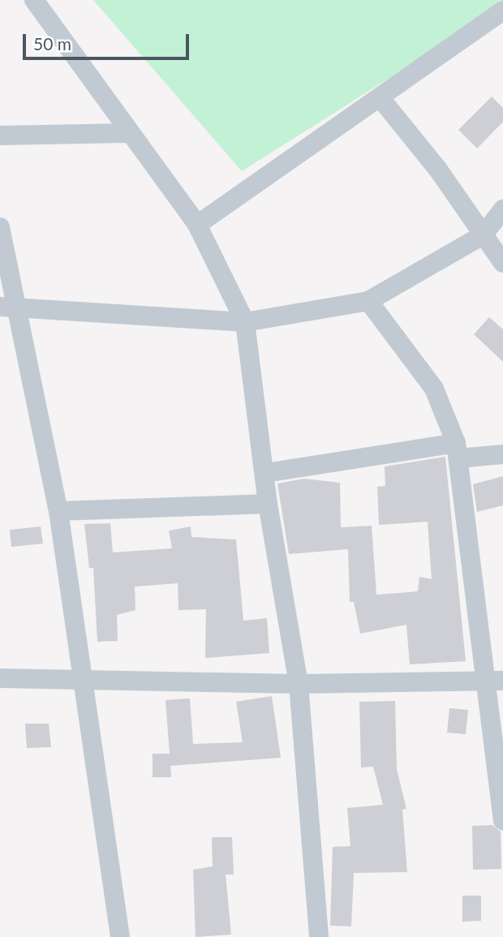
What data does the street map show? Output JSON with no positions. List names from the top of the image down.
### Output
{
  "scale_bar": "50 m"
}
